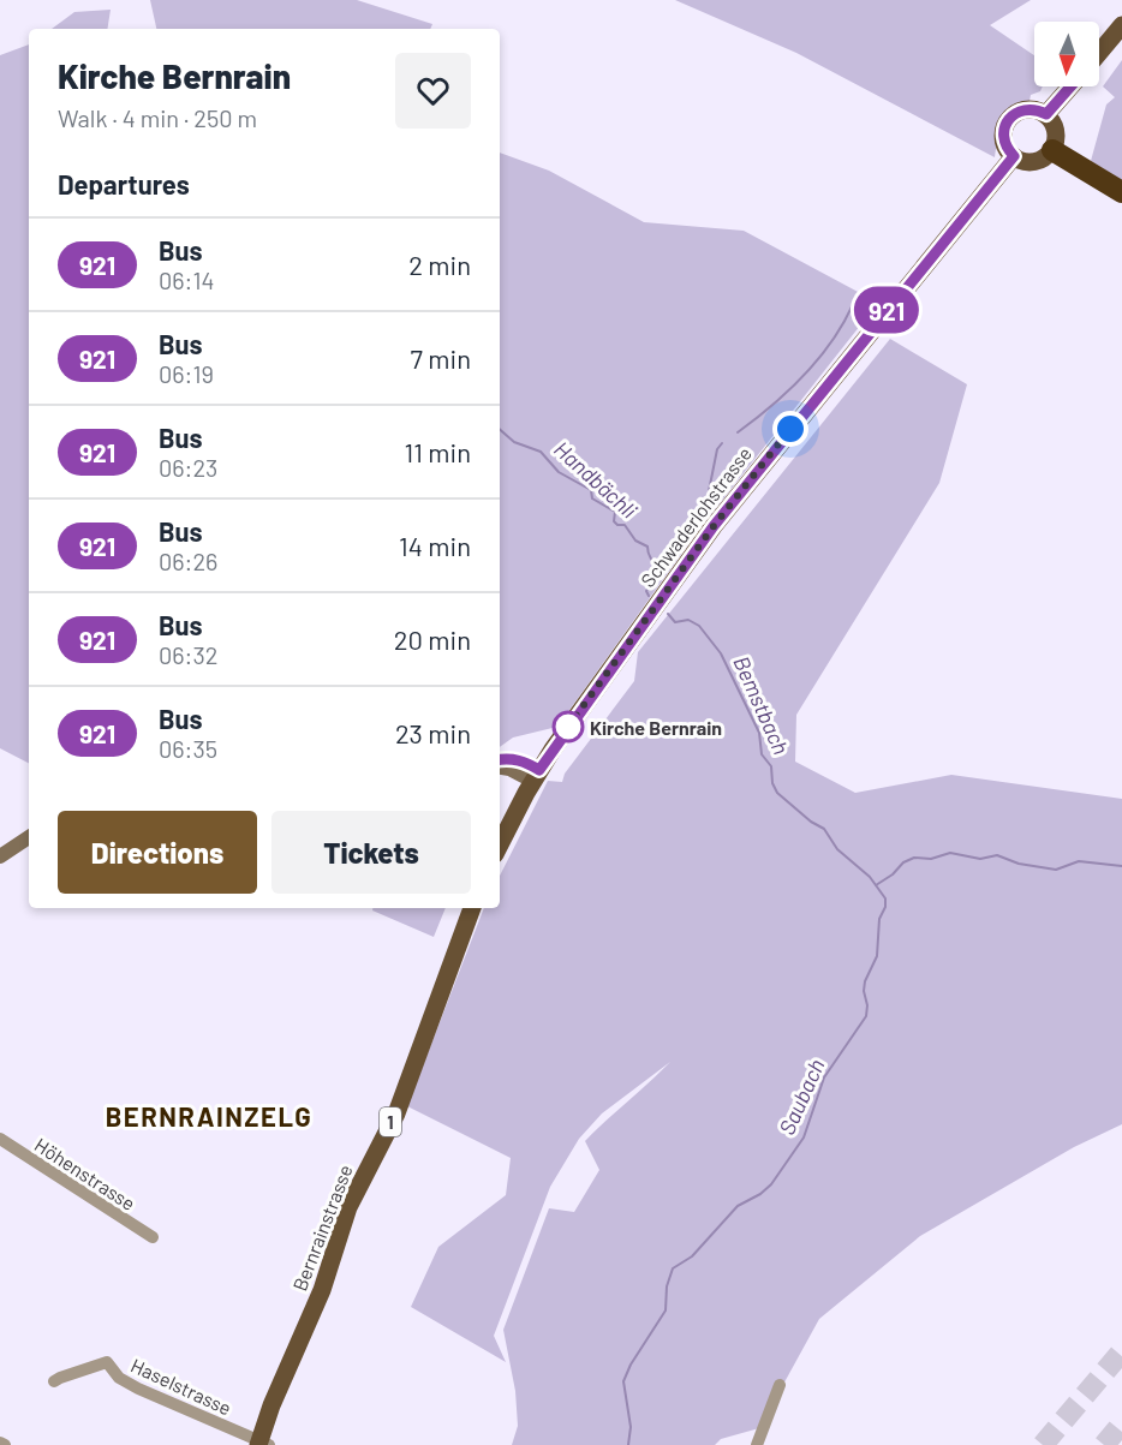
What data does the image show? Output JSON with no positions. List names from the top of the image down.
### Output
{
  "streets": {
    "main road": ["Schwaderlohstrasse", "1", "Bernrainstrasse"],
    "street": ["Höhenstrasse", "Haselstrasse"]
  },
  "crossings": [
    ["Bernrainstrasse", "Haselstrasse"]
  ],
  "districts": ["BERNRAINZELG"],
  "water": ["Handbächli", "Bemstbach", "Saubach"],
  "places": ["Kirche Bernrain"],
  "lines": ["bus line 921"],
  "north": "bottom",
  "page": {
    "on_map": "921",
    "heading": [
      ["Kirche Bernrain", "Walk · 4 min · 250 m"],
      "Departures"
    ],
    "list": [
      {
        "mark": "921",
        "name": "Bus",
        "note": "06:14",
        "value": "2 min"
      },
      {
        "mark": "921",
        "name": "Bus",
        "note": "06:19",
        "value": "7 min"
      },
      {
        "mark": "921",
        "name": "Bus",
        "note": "06:23",
        "value": "11 min"
      },
      {
        "mark": "921",
        "name": "Bus",
        "note": "06:26",
        "value": "14 min"
      },
      {
        "mark": "921",
        "name": "Bus",
        "note": "06:32",
        "value": "20 min"
      },
      {
        "mark": "921",
        "name": "Bus",
        "note": "06:35",
        "value": "23 min"
      }
    ],
    "buttons": ["Directions", "Tickets"]
  }
}
